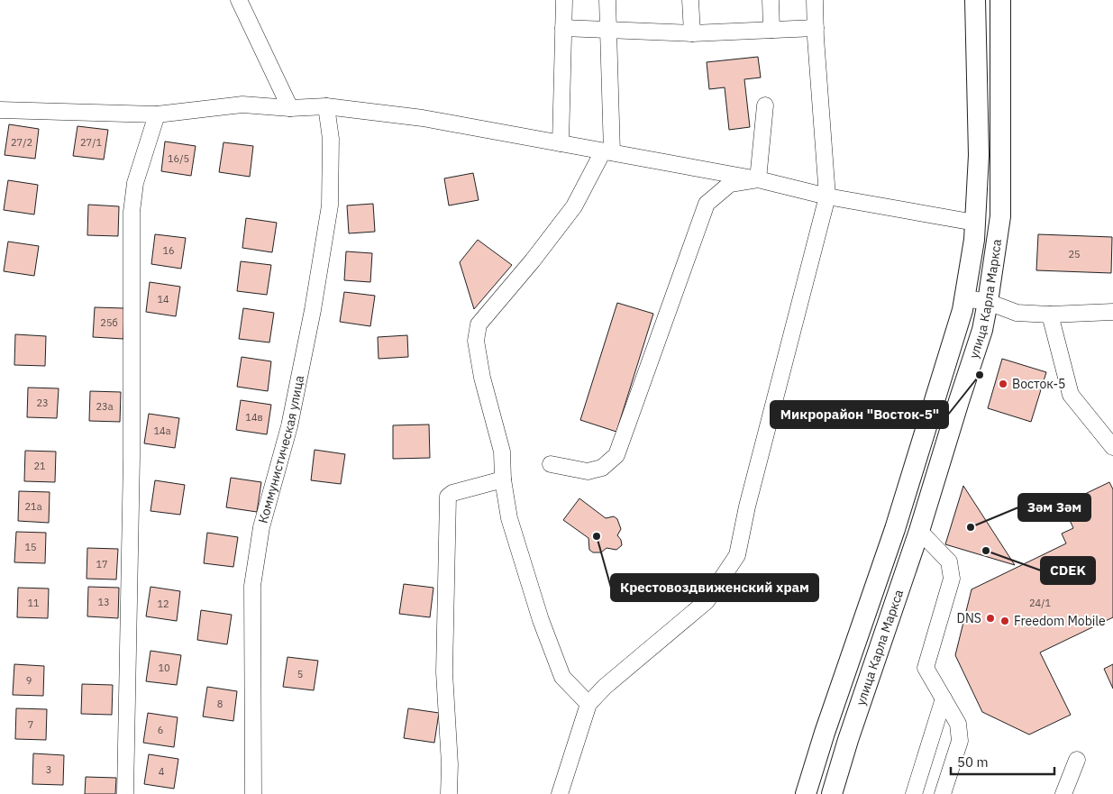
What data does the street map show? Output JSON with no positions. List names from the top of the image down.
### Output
{
  "streets": {
    "main road": ["улица Карла Маркса"],
    "street": ["Коммунистическая улица"]
  },
  "places": [
    "Микрорайон \"Восток-5\"",
    "Восток-5",
    "Зәм Зәм",
    "Крестовоздвиженский храм",
    "CDEK",
    "DNS",
    "Freedom Mobile"
  ],
  "house_numbers": [
    "27/2",
    "27/1",
    "16/5",
    "16",
    "25",
    "14",
    "25б",
    "23",
    "23а",
    "14в",
    "14а",
    "21",
    "21а",
    "15",
    "17",
    "13",
    "11",
    "24/1",
    "12",
    "10",
    "5",
    "9",
    "8",
    "7",
    "6",
    "3",
    "4"
  ],
  "scale_bar": "50 m"
}
